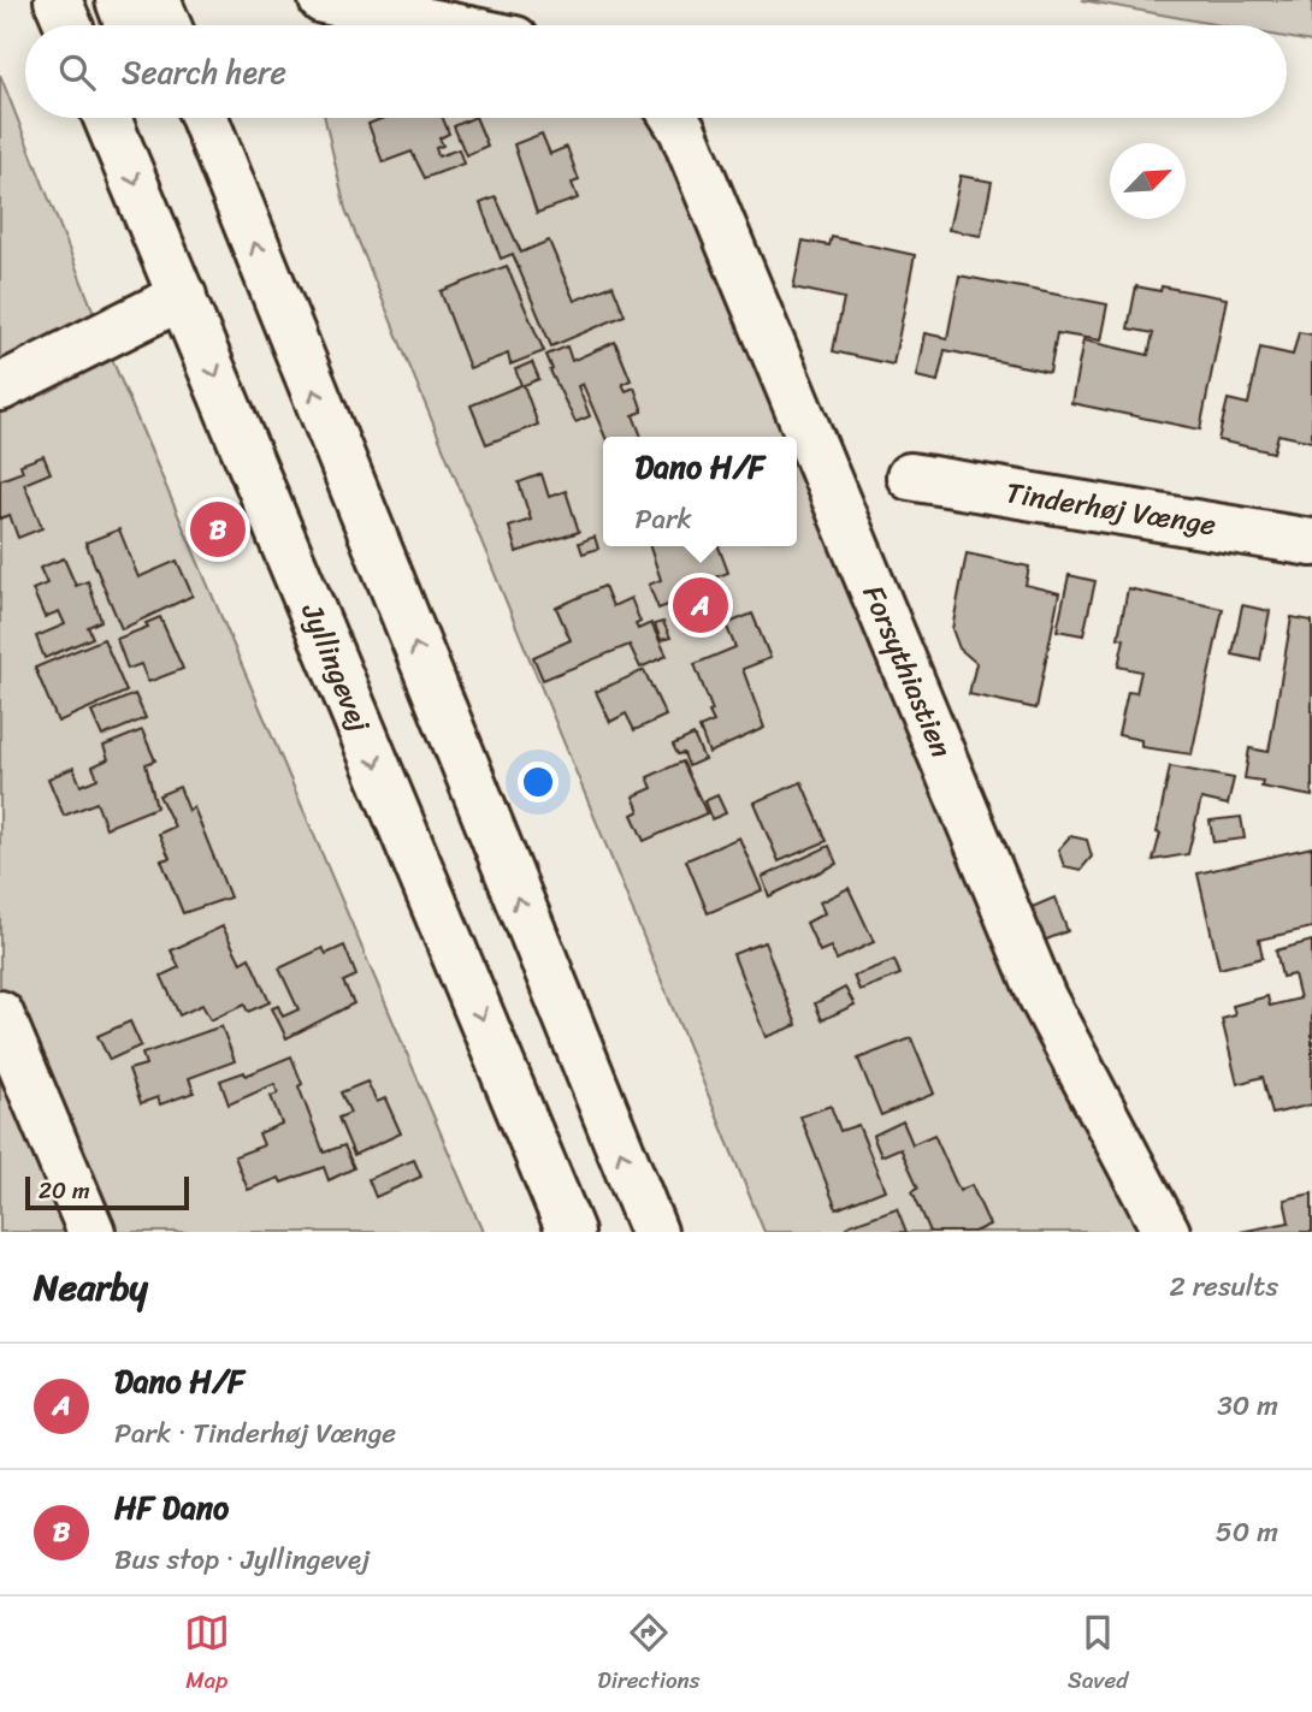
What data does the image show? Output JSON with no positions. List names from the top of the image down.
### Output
{
  "streets": {
    "street": ["Tinderhøj Vænge", "Jyllingevej", "Forsythiastien"]
  },
  "scale_bar": "20 m",
  "north": "top right",
  "page": {
    "search": "Search here",
    "popup": ["Dano H/F", "Park"],
    "pins": ["B", "A"],
    "scale": "20 m",
    "heading": ["Nearby", "2 results"],
    "list": [
      {
        "mark": "A",
        "name": "Dano H/F",
        "note": "Park · Tinderhøj Vænge",
        "value": "30 m"
      },
      {
        "mark": "B",
        "name": "HF Dano",
        "note": "Bus stop · Jyllingevej",
        "value": "50 m"
      }
    ],
    "nav": ["Map", "Directions", "Saved"]
  }
}
